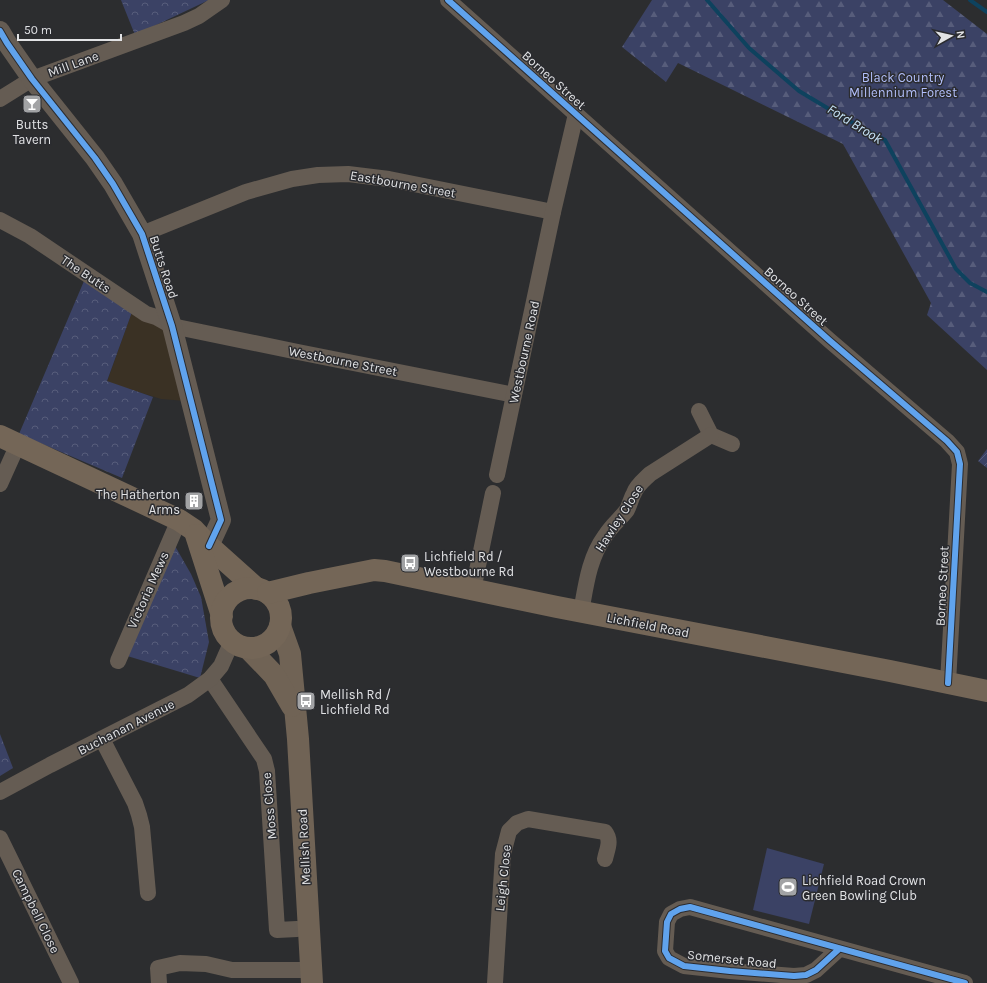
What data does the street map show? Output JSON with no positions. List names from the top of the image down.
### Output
{
  "streets": {
    "highway": ["Lichfield Road"],
    "main road": ["Mellish Road"],
    "street": [
      "Mill Lane",
      "Borneo Street",
      "Eastbourne Street",
      "Butts Road",
      "The Butts",
      "Westbourne Road",
      "Westbourne Street",
      "Hawley Close",
      "Victoria Mews",
      "Buchanan Avenue",
      "Moss Close",
      "Leigh Close",
      "Campbell Close",
      "Somerset Road"
    ]
  },
  "crossings": [
    ["Mill Lane", "Butts Road"],
    ["Borneo Street", "Westbourne Road"],
    ["Borneo Street", "Lichfield Road"],
    ["Eastbourne Street", "Butts Road"],
    ["Eastbourne Street", "Westbourne Road"],
    ["Butts Road", "The Butts"],
    ["Butts Road", "Westbourne Street"],
    ["The Butts", "Westbourne Street"],
    ["Westbourne Road", "Westbourne Street"],
    ["Hawley Close", "Lichfield Road"],
    ["Lichfield Road", "Buchanan Avenue"],
    ["Lichfield Road", "Mellish Road"],
    ["Buchanan Avenue", "Moss Close"],
    ["Buchanan Avenue", "Mellish Road"]
  ],
  "water": ["Ford Brook"],
  "parks": ["Black Country Millennium Forest"],
  "places": {
    "bar": ["Butts Tavern"],
    "building": ["The Hatherton Arms"],
    "bus stop": ["Lichfield Rd / Westbourne Rd", "Mellish Rd / Lichfield Rd"],
    "sports": ["Lichfield Road Crown Green Bowling Club"]
  },
  "scale_bar": "50 m",
  "north": "right"
}
